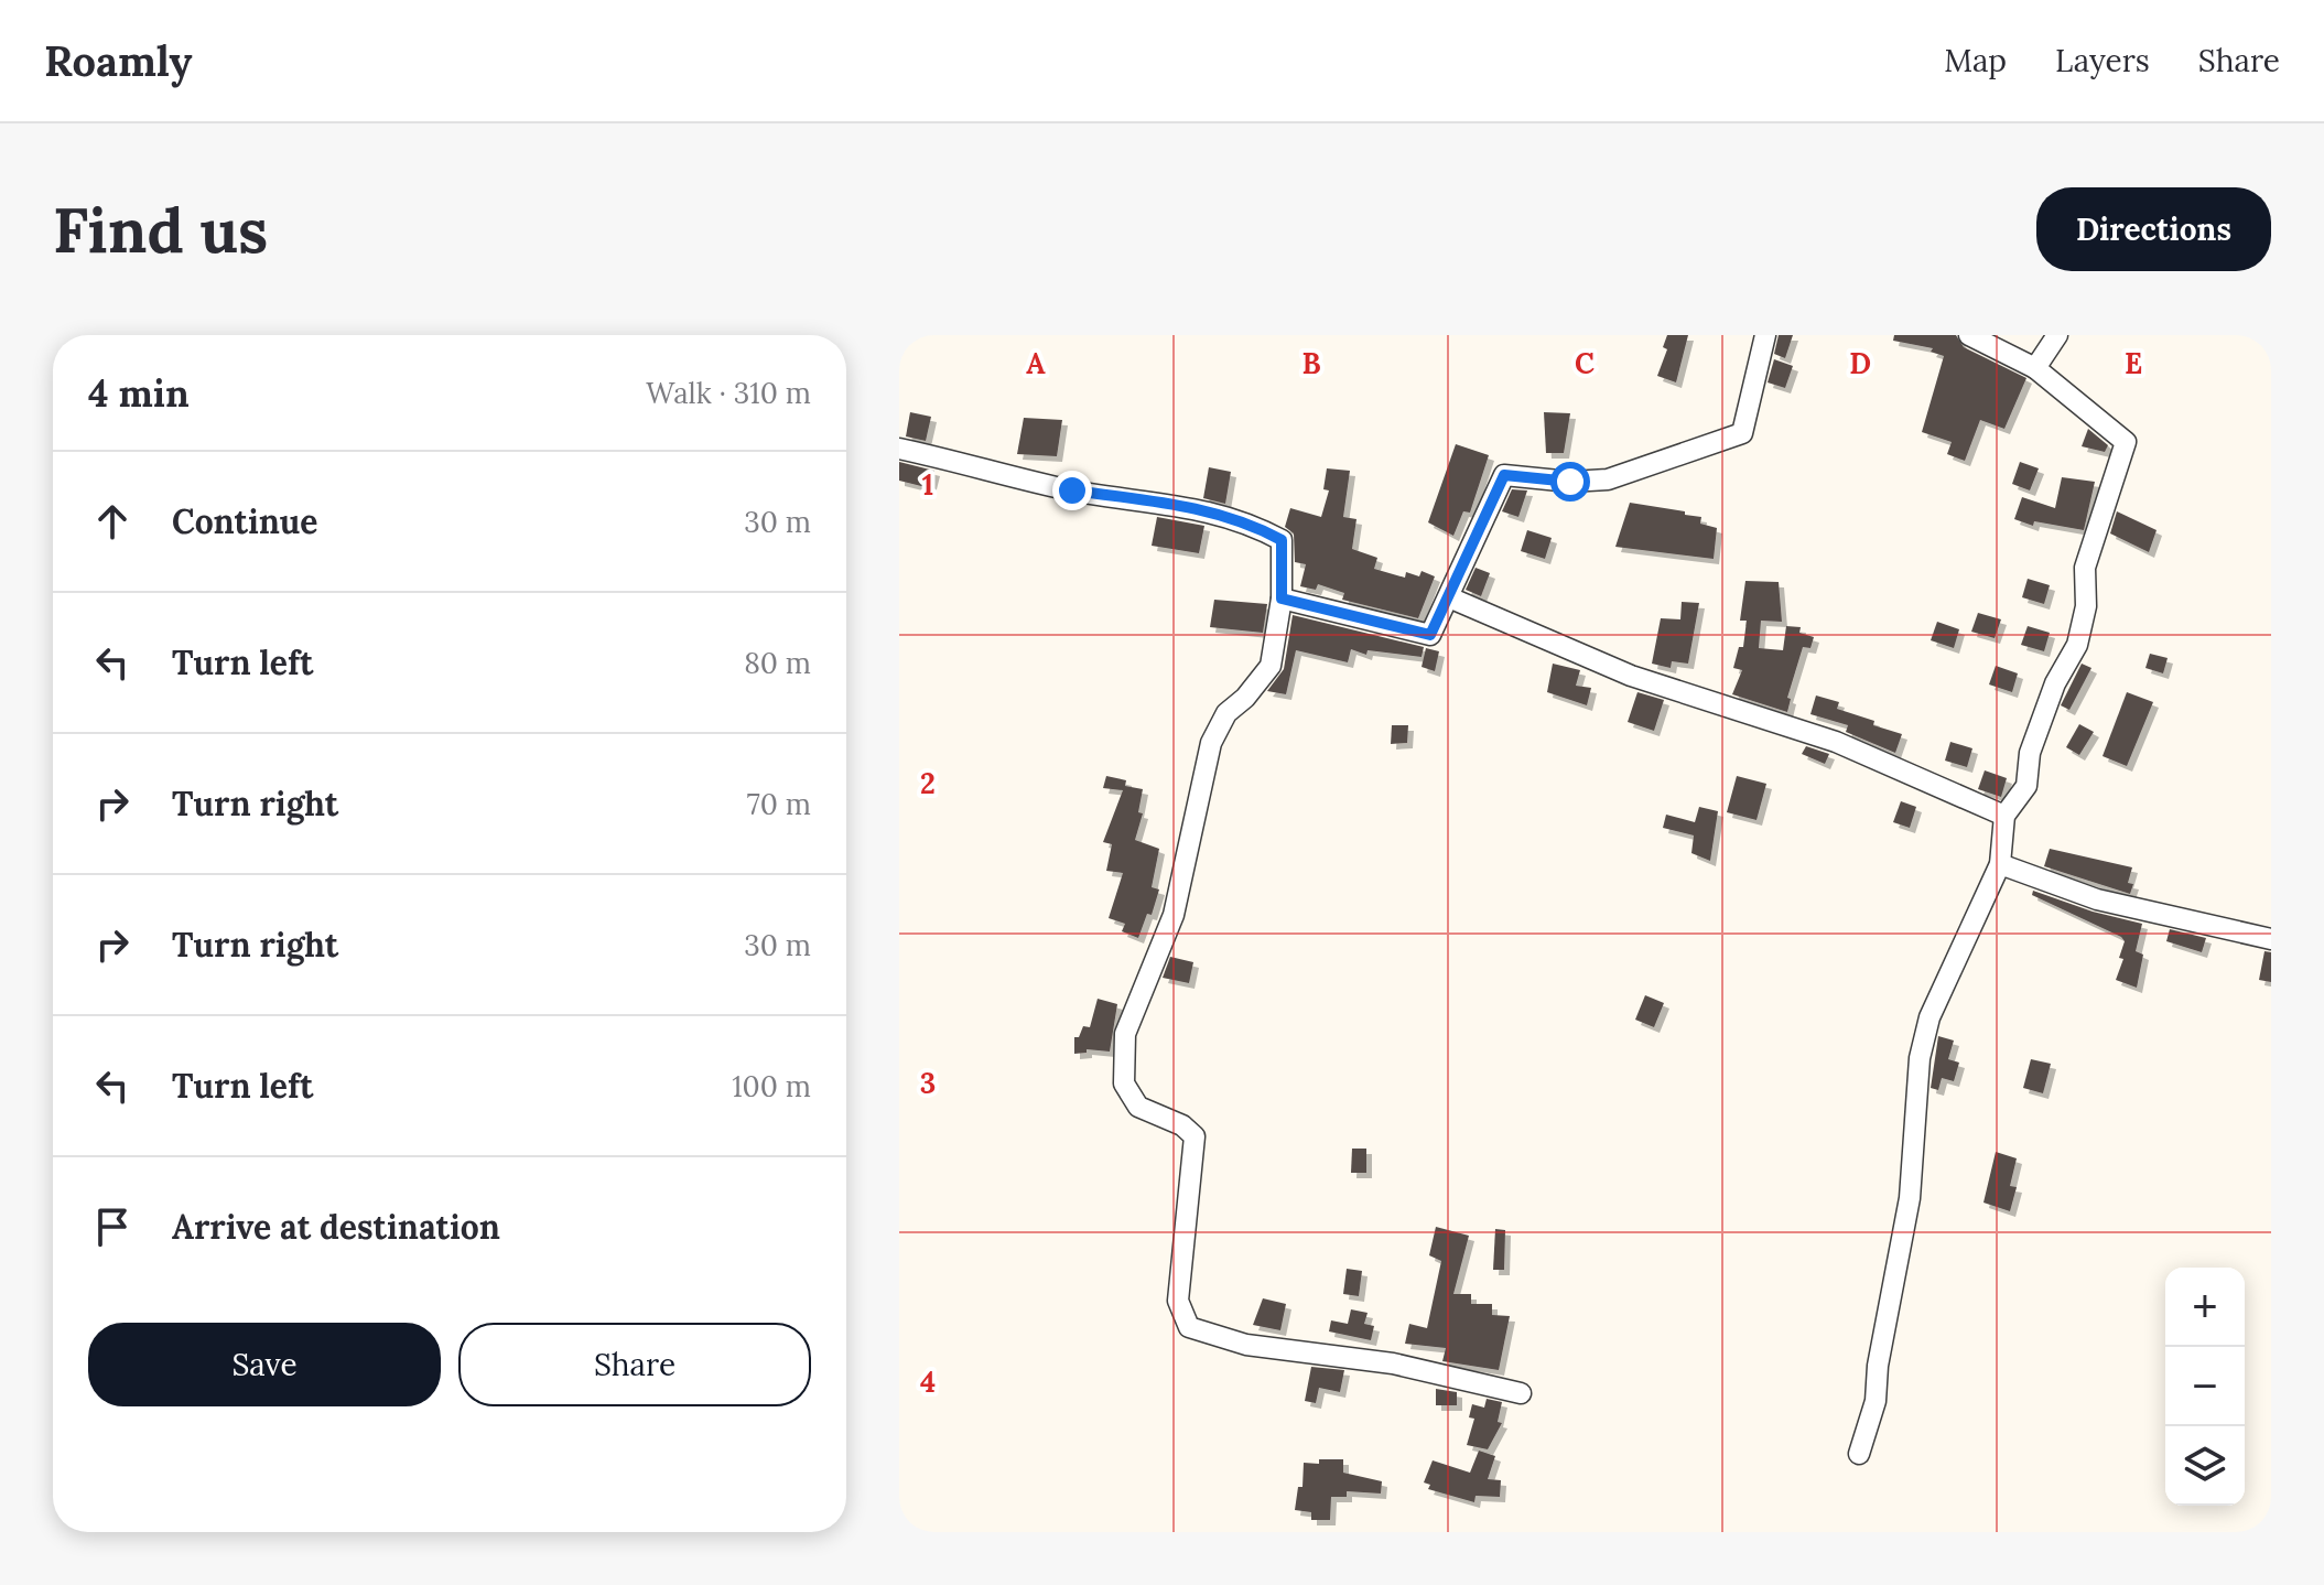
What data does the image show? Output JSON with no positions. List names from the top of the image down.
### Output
{
  "page": {
    "header": "Roamly",
    "nav": ["Map", "Layers", "Share"],
    "buttons": [
      "Directions",
      ["Save", "Share"]
    ],
    "title": "Find us",
    "heading": ["4 min", "Walk · 310 m"],
    "list": [
      ["Continue", "30 m"],
      ["Turn left", "80 m"],
      ["Turn right", "70 m"],
      ["Turn right", "30 m"],
      ["Turn left", "100 m"],
      "Arrive at destination"
    ],
    "map_buttons": ["+", "−"]
  },
  "grid": {
    "columns": [
      "A",
      "B",
      "C",
      "D",
      "E"
    ],
    "rows": [
      "1",
      "2",
      "3",
      "4"
    ]
  }
}
